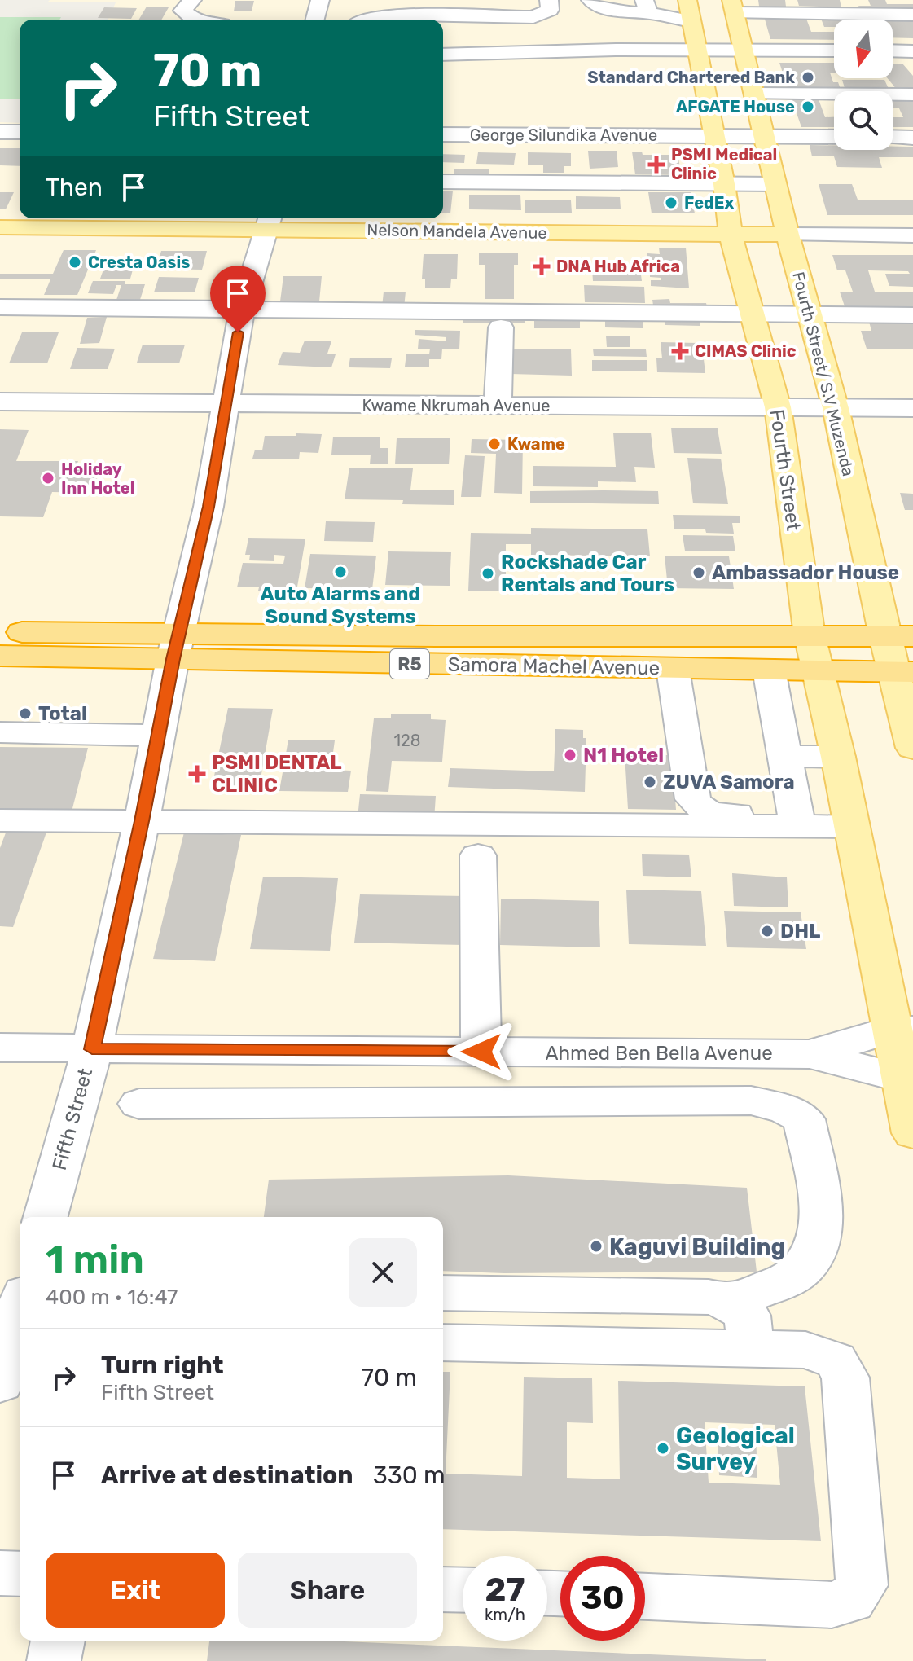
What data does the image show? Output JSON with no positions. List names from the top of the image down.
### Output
{
  "streets": {
    "highway": ["R5", "Samora Machel Avenue"],
    "main road": ["Nelson Mandela Avenue", "Fourth Street/ S.V Muzenda", "Fourth Street"],
    "street": [
      "George Silundika Avenue",
      "Kwame Nkrumah Avenue",
      "Ahmed Ben Bella Avenue",
      "Fifth Street"
    ]
  },
  "crossings": [
    ["George Silundika Avenue", "Fourth Street/ S.V Muzenda"],
    ["George Silundika Avenue", "Fourth Street"],
    ["Nelson Mandela Avenue", "Fourth Street/ S.V Muzenda"],
    ["Nelson Mandela Avenue", "Fourth Street"],
    ["Nelson Mandela Avenue", "Fifth Street"],
    ["Fourth Street/ S.V Muzenda", "Kwame Nkrumah Avenue"],
    ["Fourth Street/ S.V Muzenda", "Samora Machel Avenue"],
    ["Kwame Nkrumah Avenue", "Fourth Street"],
    ["Kwame Nkrumah Avenue", "Fifth Street"],
    ["Fourth Street", "Samora Machel Avenue"],
    ["Fourth Street", "Ahmed Ben Bella Avenue"],
    ["Samora Machel Avenue", "Fifth Street"],
    ["Ahmed Ben Bella Avenue", "Fifth Street"]
  ],
  "places": {
    "other": [
      "Standard Chartered Bank",
      "AFGATE House",
      "FedEx",
      "Cresta Oasis",
      "Kwame",
      "Holiday Inn Hotel",
      "Auto Alarms and Sound Systems",
      "Ambassador House",
      "Rockshade Car Rentals and Tours",
      "Total",
      "N1 Hotel",
      "ZUVA Samora",
      "DHL",
      "Kaguvi Building",
      "Geological Survey"
    ],
    "health": [
      "PSMI Medical Clinic",
      "DNA Hub Africa",
      "CIMAS Clinic",
      "PSMI DENTAL CLINIC"
    ]
  },
  "house_numbers": ["128"],
  "north": "bottom",
  "page": {
    "turn": ["70 m", "Fifth Street"],
    "then": "Then",
    "heading": ["1 min", "400 m · 16:47"],
    "list": [
      {
        "name": "Turn right",
        "note": "Fifth Street",
        "value": "70 m"
      },
      {
        "name": "Arrive at destination",
        "value": "330 m"
      }
    ],
    "buttons": ["Exit", "Share"],
    "speed": "27 km/h",
    "limit": "30"
  }
}
